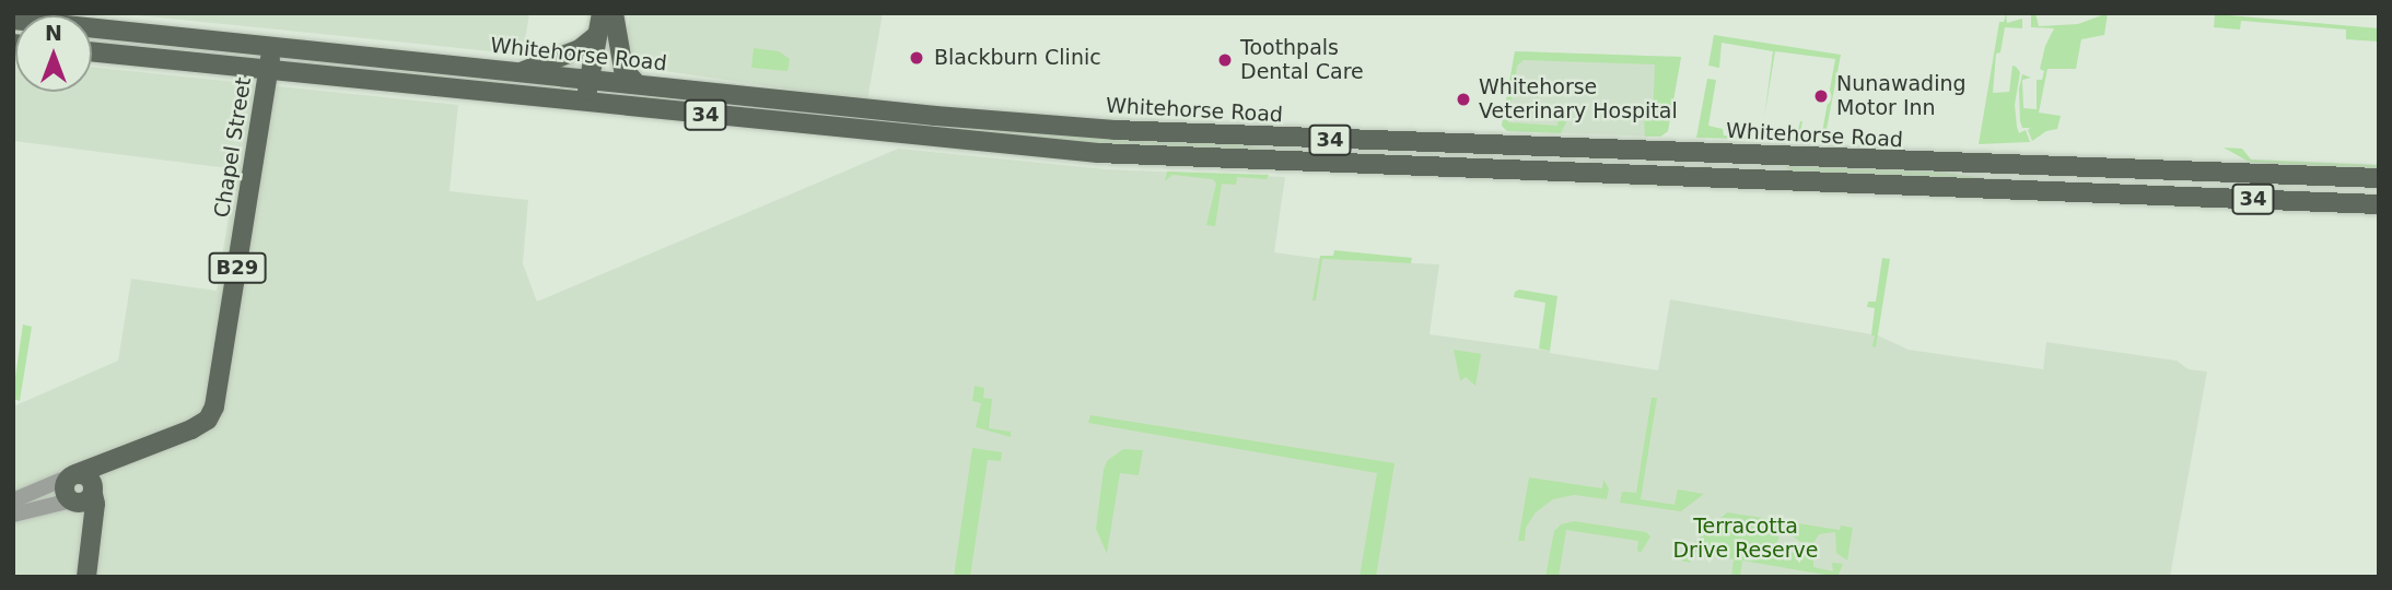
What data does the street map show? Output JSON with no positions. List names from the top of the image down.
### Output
{
  "streets": {
    "main road": [
      "Whitehorse Road",
      "34",
      "Chapel Street",
      "B29"
    ]
  },
  "crossings": [
    ["Whitehorse Road", "Chapel Street"],
    ["34", "Chapel Street"],
    ["Chapel Street", "B29"]
  ],
  "parks": ["Terracotta Drive Reserve"],
  "places": [
    "Blackburn Clinic",
    "Toothpals Dental Care",
    "Nunawading Motor Inn",
    "Whitehorse Veterinary Hospital"
  ],
  "north": "top"
}
